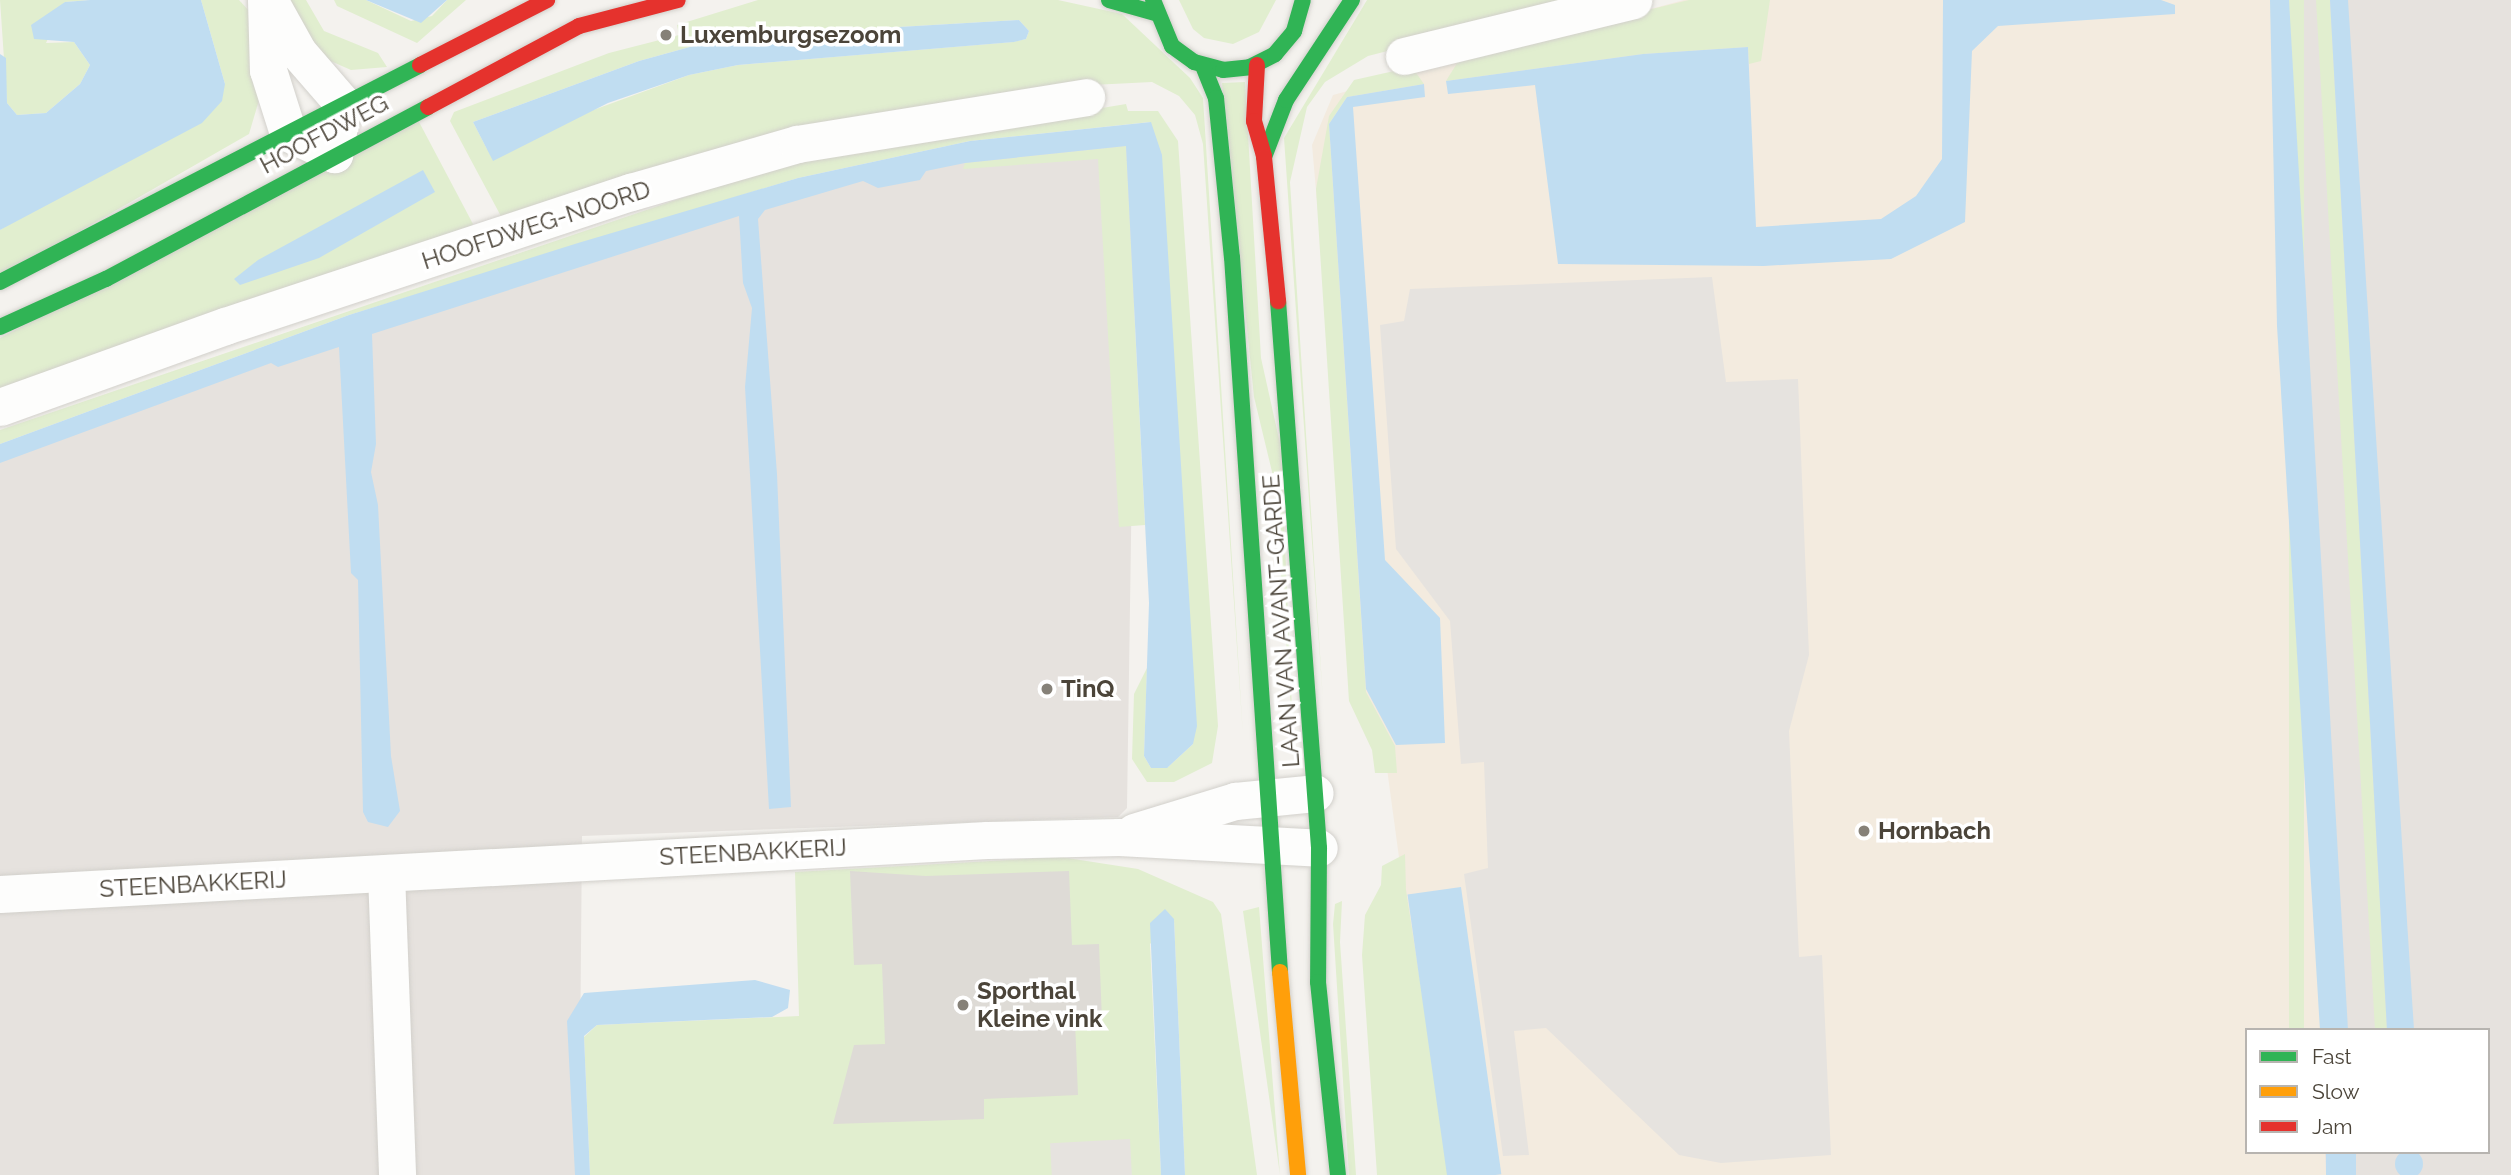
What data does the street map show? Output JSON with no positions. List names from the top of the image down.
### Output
{
  "streets": {
    "main road": ["HOOFDWEG", "LAAN VAN AVANT-GARDE"],
    "street": ["HOOFDWEG-NOORD", "STEENBAKKERIJ"]
  },
  "crossings": [
    ["LAAN VAN AVANT-GARDE", "STEENBAKKERIJ"]
  ],
  "places": [
    "Luxemburgsezoom",
    "TinQ",
    "Hornbach",
    "Sporthal Kleine vink"
  ],
  "legend": ["Fast", "Slow", "Jam"]
}
